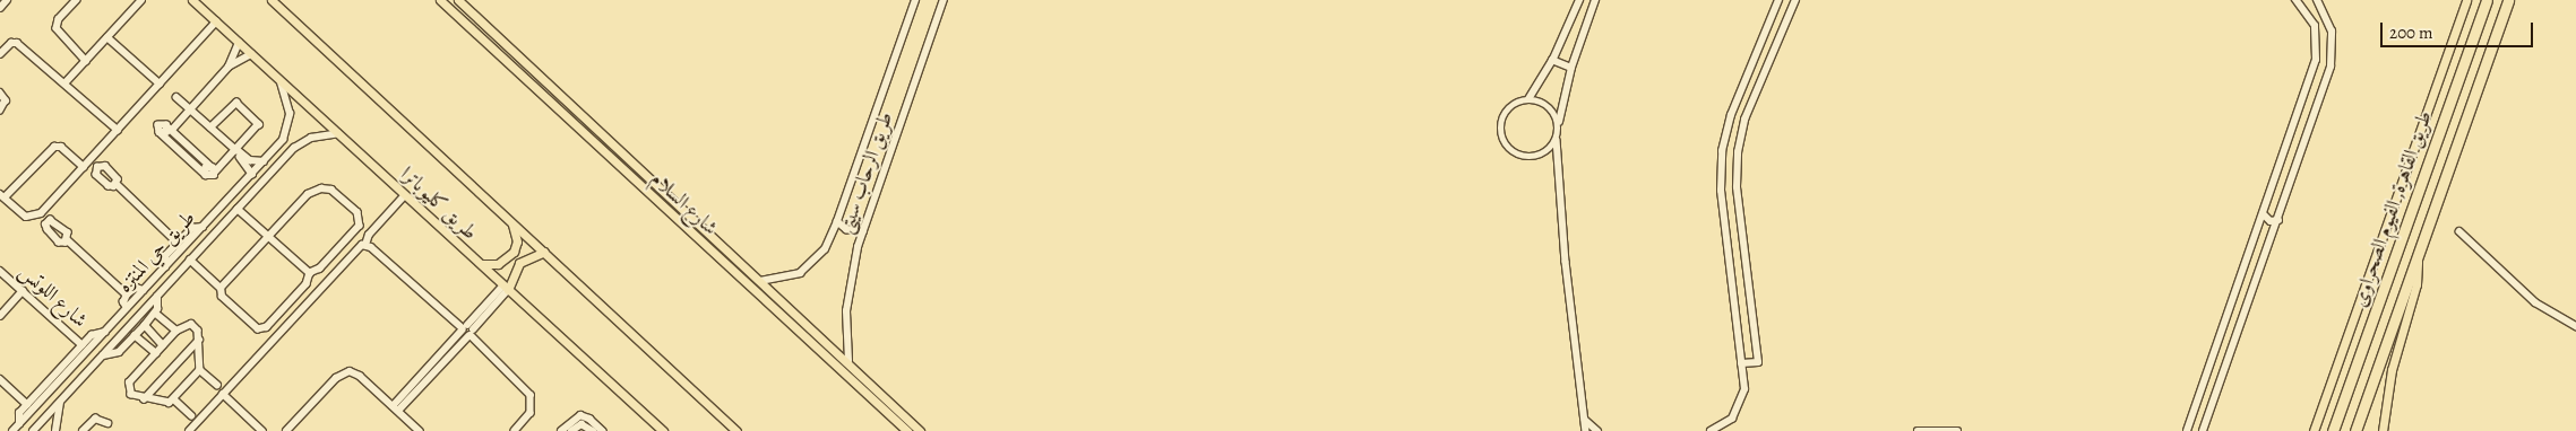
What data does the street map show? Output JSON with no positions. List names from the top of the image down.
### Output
{
  "streets": {
    "highway": ["طريق القاهرة, الفيوم الصحراوى"],
    "main road": ["طريق كليوباترا", "شارع السلام"],
    "street": ["طريق الرحاب سيتى", "طريق حي المنتزه", "شارع اللوتس"]
  },
  "crossings": [
    ["طريق الرحاب سيتى", "شارع السلام"],
    ["طريق كليوباترا", "طريق حي المنتزه"]
  ],
  "scale_bar": "200 m"
}
